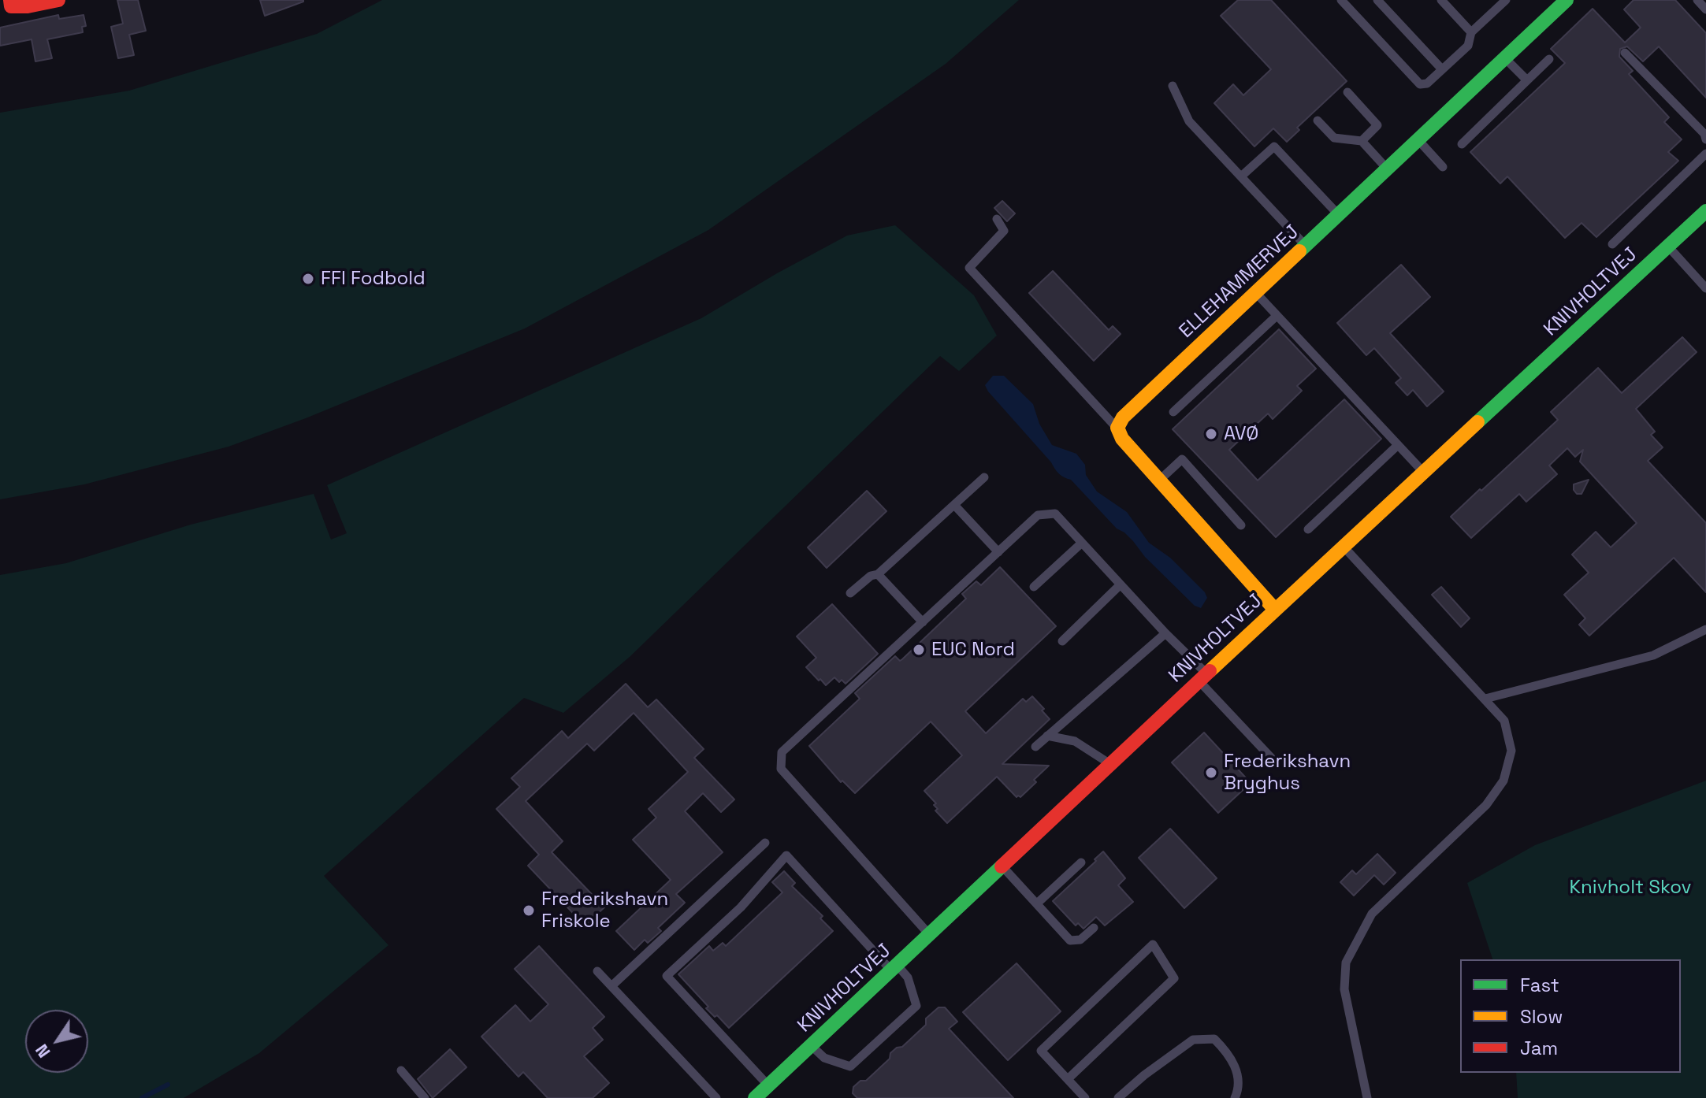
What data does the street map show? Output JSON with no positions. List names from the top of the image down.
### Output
{
  "streets": {
    "street": ["ELLEHAMMERVEJ", "KNIVHOLTVEJ"]
  },
  "parks": ["Knivholt Skov"],
  "places": [
    "FFI Fodbold",
    "AVØ",
    "EUC Nord",
    "Frederikshavn Bryghus",
    "Frederikshavn Friskole"
  ],
  "legend": ["Fast", "Slow", "Jam"],
  "north": "bottom left"
}
